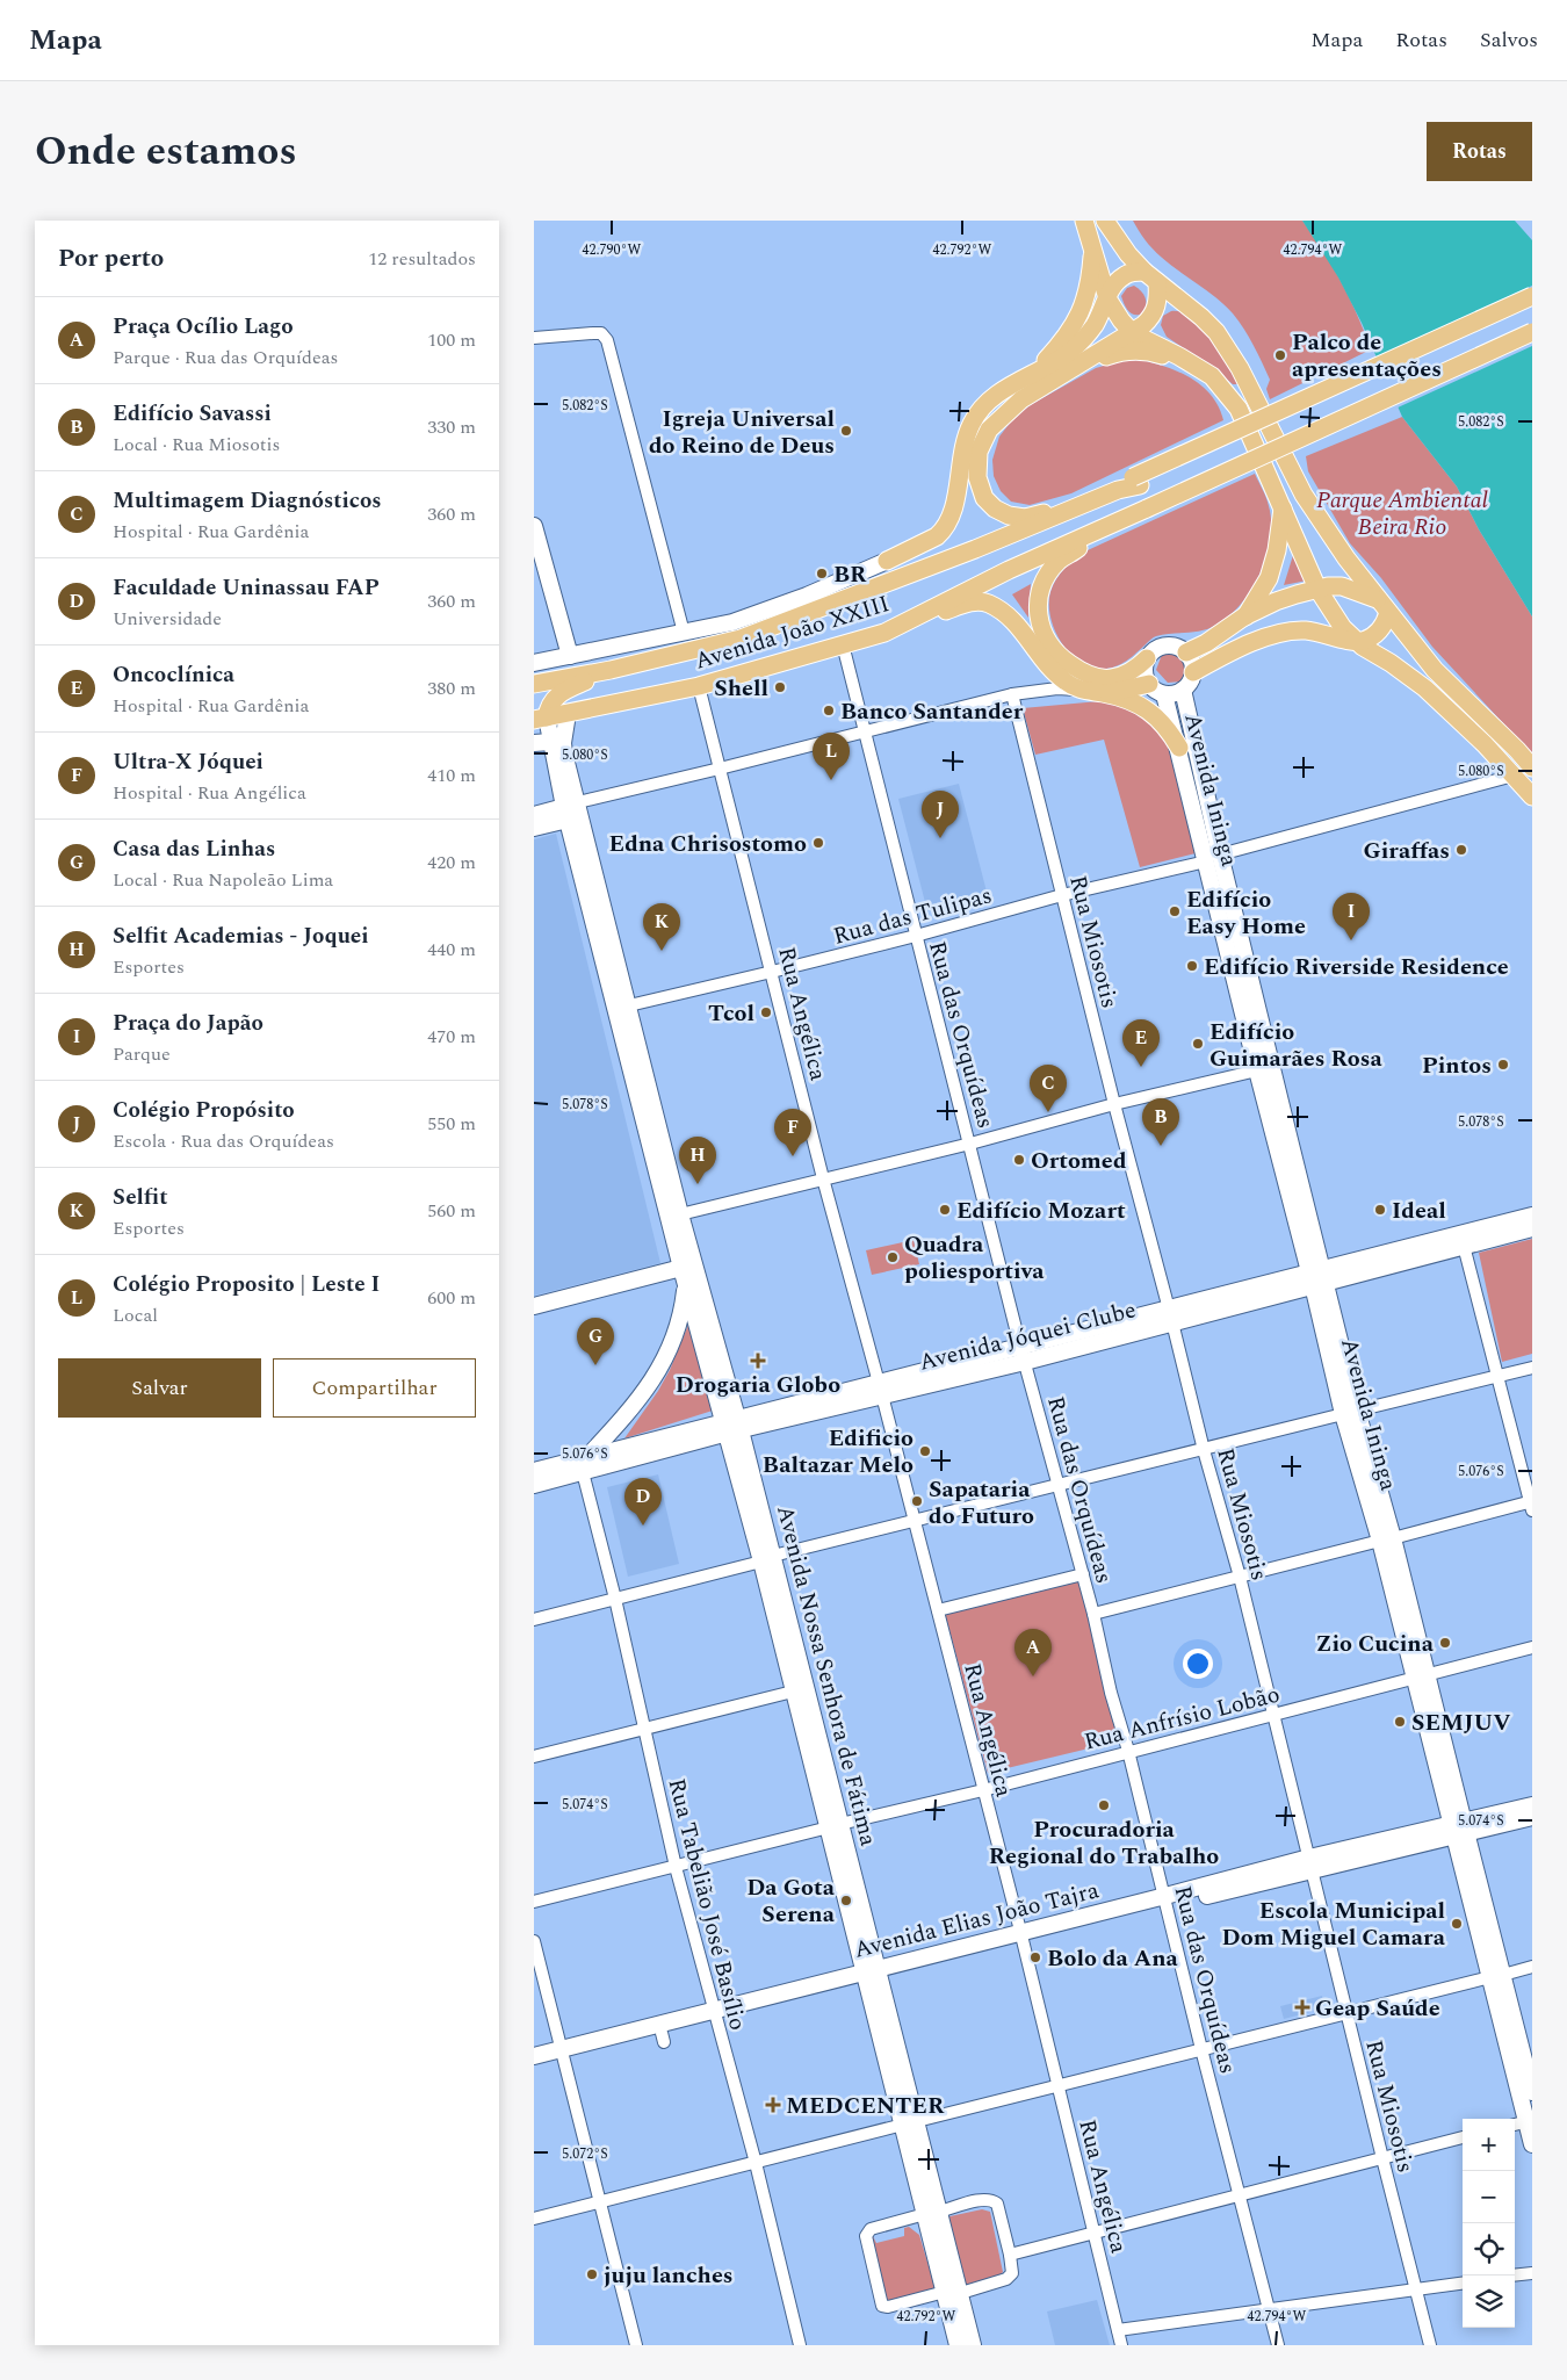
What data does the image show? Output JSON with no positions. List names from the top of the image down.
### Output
{
  "streets": {
    "main road": [
      "Avenida João XXIII",
      "Avenida Ininga",
      "Avenida Jóquei Clube",
      "Avenida Nossa Senhora de Fátima",
      "Avenida Elias João Tajra"
    ],
    "street": [
      "Rua das Tulipas",
      "Rua Miosotis",
      "Rua Angélica",
      "Rua das Orquídeas",
      "Rua Anfrísio Lobão",
      "Rua Tabelião José Basílio"
    ]
  },
  "crossings": [
    ["Avenida João XXIII", "Rua Angélica"],
    ["Avenida João XXIII", "Rua das Orquídeas"],
    ["Avenida João XXIII", "Avenida Nossa Senhora de Fátima"],
    ["Avenida Ininga", "Rua das Tulipas"],
    ["Avenida Ininga", "Avenida Jóquei Clube"],
    ["Avenida Ininga", "Rua Anfrísio Lobão"],
    ["Avenida Ininga", "Avenida Elias João Tajra"],
    ["Rua das Tulipas", "Rua Miosotis"],
    ["Rua das Tulipas", "Rua Angélica"],
    ["Rua das Tulipas", "Rua das Orquídeas"],
    ["Rua das Tulipas", "Avenida Nossa Senhora de Fátima"],
    ["Rua Miosotis", "Avenida Jóquei Clube"],
    ["Rua Miosotis", "Rua Anfrísio Lobão"],
    ["Rua Miosotis", "Avenida Elias João Tajra"],
    ["Rua Angélica", "Avenida Jóquei Clube"],
    ["Rua Angélica", "Rua Anfrísio Lobão"],
    ["Rua Angélica", "Avenida Elias João Tajra"],
    ["Rua das Orquídeas", "Avenida Jóquei Clube"],
    ["Rua das Orquídeas", "Rua Anfrísio Lobão"],
    ["Rua das Orquídeas", "Avenida Elias João Tajra"],
    ["Avenida Jóquei Clube", "Avenida Nossa Senhora de Fátima"],
    ["Avenida Jóquei Clube", "Rua Tabelião José Basílio"],
    ["Avenida Nossa Senhora de Fátima", "Rua Anfrísio Lobão"],
    ["Avenida Nossa Senhora de Fátima", "Avenida Elias João Tajra"],
    ["Rua Anfrísio Lobão", "Rua Tabelião José Basílio"],
    ["Rua Tabelião José Basílio", "Avenida Elias João Tajra"]
  ],
  "parks": ["Parque Ambiental Beira Rio"],
  "places": {
    "other": [
      "Palco de apresentações",
      "Igreja Universal do Reino de Deus",
      "BR",
      "Shell",
      "Banco Santander",
      "Edna Chrisostomo",
      "Giraffas",
      "Edifício Easy Home",
      "Edifício Riverside Residence",
      "Tcol",
      "Edifício Guimarães Rosa",
      "Pintos",
      "Ortomed",
      "Edifício Mozart",
      "Ideal",
      "Quadra poliesportiva",
      "Edificio Baltazar Melo",
      "Sapataria do Futuro",
      "Zio Cucina",
      "SEMJUV",
      "Procuradoria Regional do Trabalho",
      "Da Gota Serena",
      "Escola Municipal Dom Miguel Camara",
      "Bolo da Ana",
      "juju lanches"
    ],
    "health": ["Drogaria Globo", "Geap Saúde", "MEDCENTER"]
  },
  "page": {
    "header": "Mapa",
    "nav": ["Mapa", "Rotas", "Salvos"],
    "title": "Onde estamos",
    "buttons": [
      "Rotas",
      ["Salvar", "Compartilhar"]
    ],
    "heading": ["Por perto", "12 resultados"],
    "list": [
      {
        "mark": "A",
        "name": "Praça Ocílio Lago",
        "note": "Parque · Rua das Orquídeas",
        "value": "100 m"
      },
      {
        "mark": "B",
        "name": "Edifício Savassi",
        "note": "Local · Rua Miosotis",
        "value": "330 m"
      },
      {
        "mark": "C",
        "name": "Multimagem Diagnósticos",
        "note": "Hospital · Rua Gardênia",
        "value": "360 m"
      },
      {
        "mark": "D",
        "name": "Faculdade Uninassau FAP",
        "note": "Universidade",
        "value": "360 m"
      },
      {
        "mark": "E",
        "name": "Oncoclínica",
        "note": "Hospital · Rua Gardênia",
        "value": "380 m"
      },
      {
        "mark": "F",
        "name": "Ultra-X Jóquei",
        "note": "Hospital · Rua Angélica",
        "value": "410 m"
      },
      {
        "mark": "G",
        "name": "Casa das Linhas",
        "note": "Local · Rua Napoleão Lima",
        "value": "420 m"
      },
      {
        "mark": "H",
        "name": "Selfit Academias - Joquei",
        "note": "Esportes",
        "value": "440 m"
      },
      {
        "mark": "I",
        "name": "Praça do Japão",
        "note": "Parque",
        "value": "470 m"
      },
      {
        "mark": "J",
        "name": "Colégio Propósito",
        "note": "Escola · Rua das Orquídeas",
        "value": "550 m"
      },
      {
        "mark": "K",
        "name": "Selfit",
        "note": "Esportes",
        "value": "560 m"
      },
      {
        "mark": "L",
        "name": "Colégio Proposito | Leste I",
        "note": "Local",
        "value": "600 m"
      }
    ],
    "pins": [
      "L",
      "J",
      "I",
      "K",
      "E",
      "C",
      "B",
      "F",
      "H",
      "G",
      "D",
      "A"
    ],
    "map_buttons": ["+", "−"]
  },
  "coordinates": [
    "42.790°W",
    "42.792°W",
    "42.794°W",
    "5.082°S",
    "5.080°S",
    "5.078°S",
    "5.076°S",
    "5.074°S",
    "5.072°S"
  ]
}
